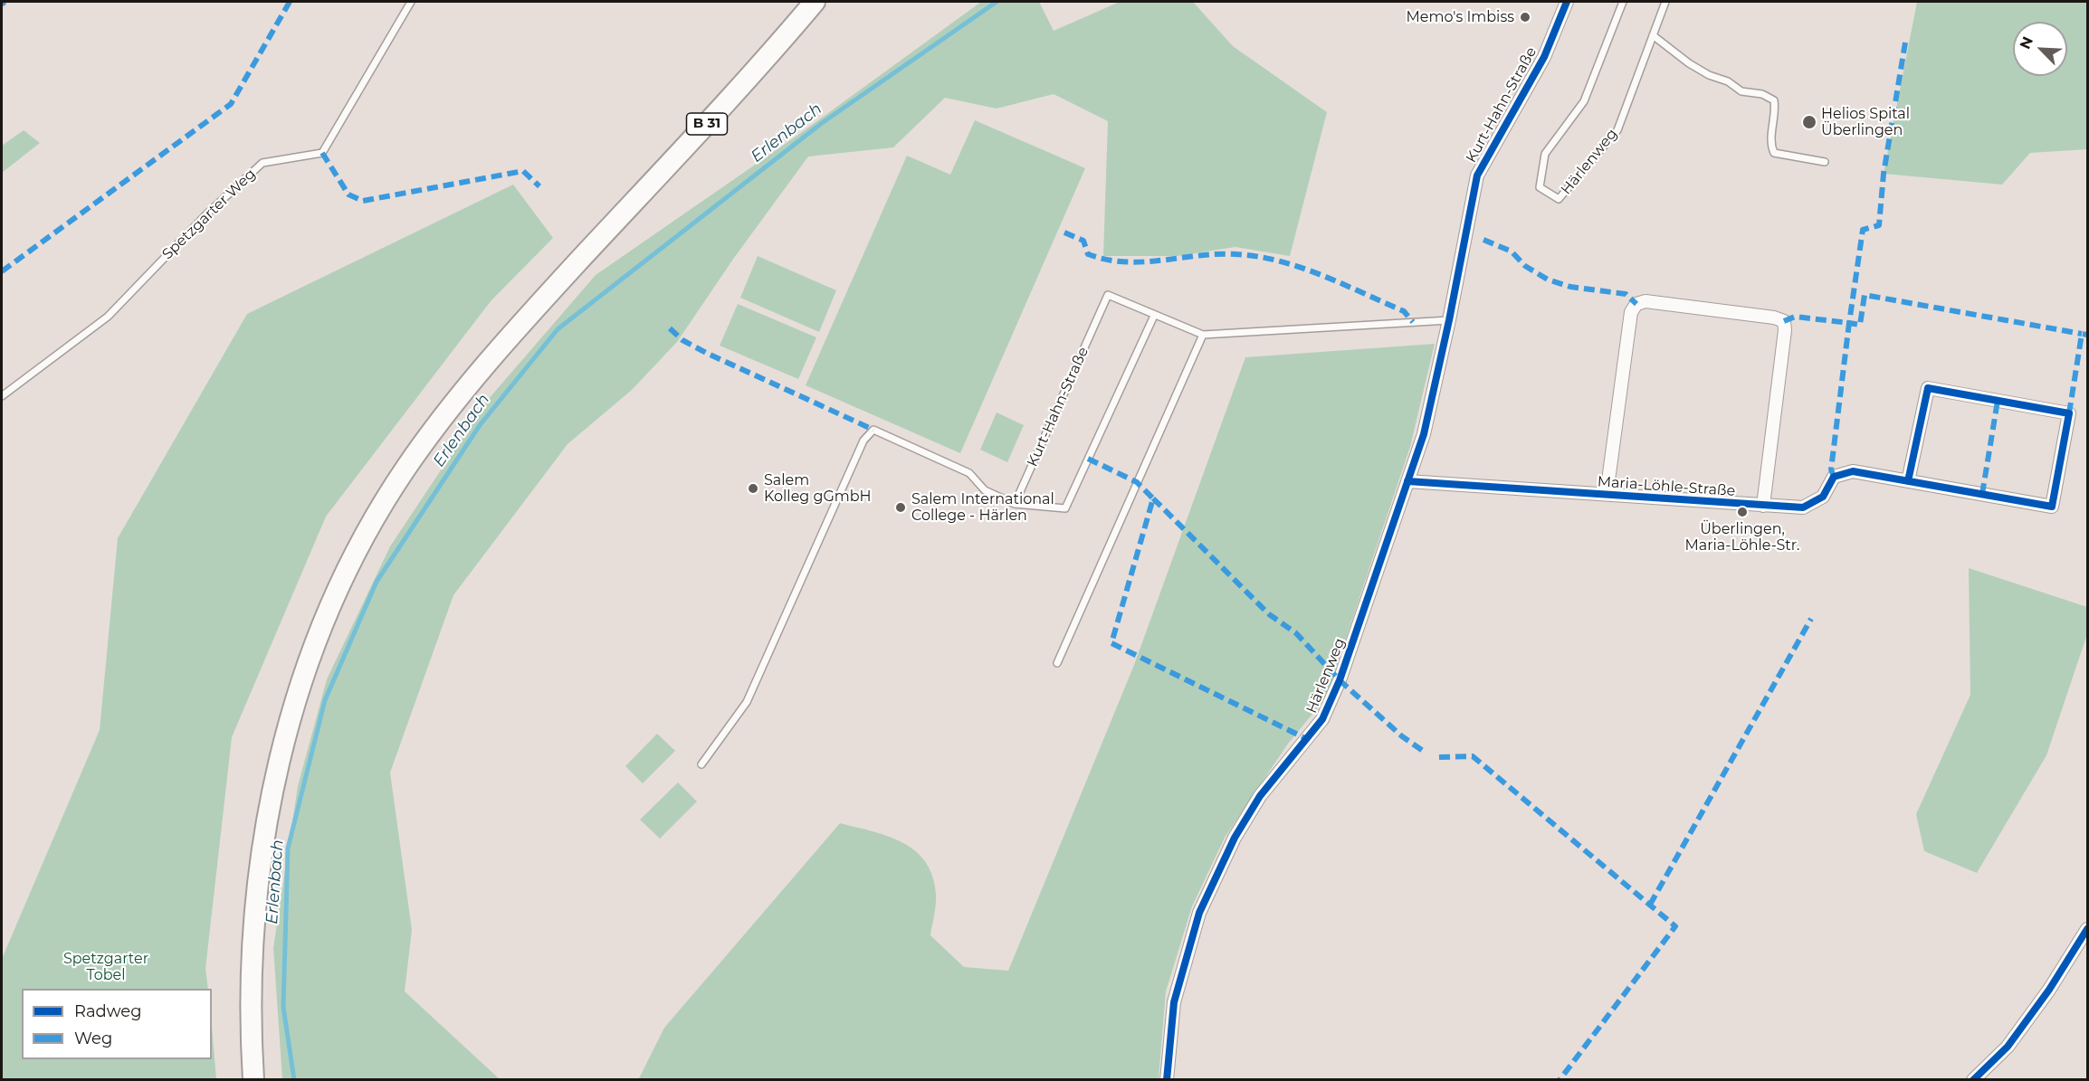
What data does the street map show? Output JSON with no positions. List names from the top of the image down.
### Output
{
  "streets": {
    "main road": ["B 31"],
    "street": ["Kurt-Hahn-Straße", "Härlenweg", "Maria-Löhle-Straße"],
    "lane": ["Spetzgarter Weg"]
  },
  "crossings": [
    ["Kurt-Hahn-Straße", "Härlenweg"],
    ["Härlenweg", "Maria-Löhle-Straße"]
  ],
  "water": ["Erlenbach"],
  "parks": ["Spetzgarter Tobel"],
  "places": [
    "Memo's Imbiss",
    "Helios Spital Überlingen",
    "Salem Kolleg gGmbH",
    "Salem International College - Härlen",
    "Überlingen, Maria-Löhle-Str."
  ],
  "legend": ["Radweg", "Weg"],
  "north": "top left"
}
